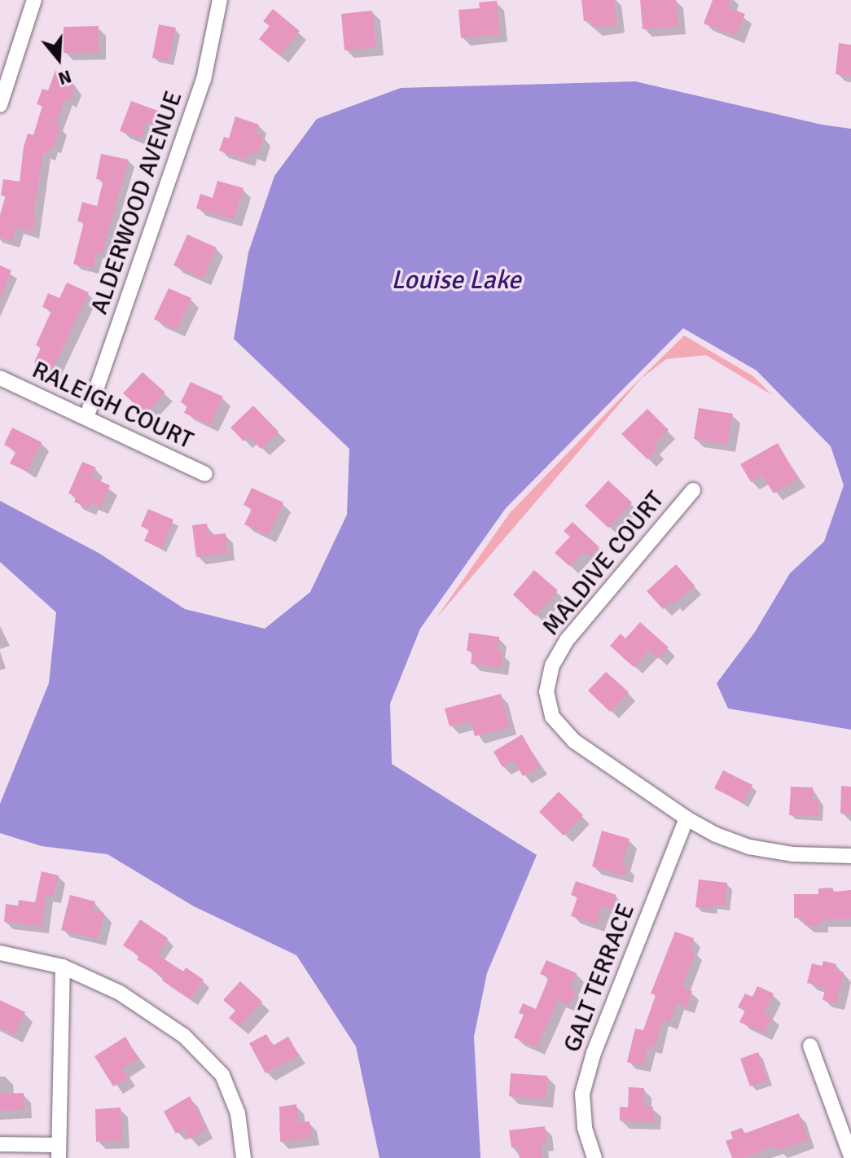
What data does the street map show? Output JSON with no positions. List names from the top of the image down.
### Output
{
  "streets": {
    "street": [
      "ALDERWOOD AVENUE",
      "RALEIGH COURT",
      "MALDIVE COURT",
      "GALT TERRACE"
    ]
  },
  "crossings": [
    ["ALDERWOOD AVENUE", "RALEIGH COURT"],
    ["MALDIVE COURT", "GALT TERRACE"]
  ],
  "water": ["Louise Lake"],
  "north": "bottom"
}
